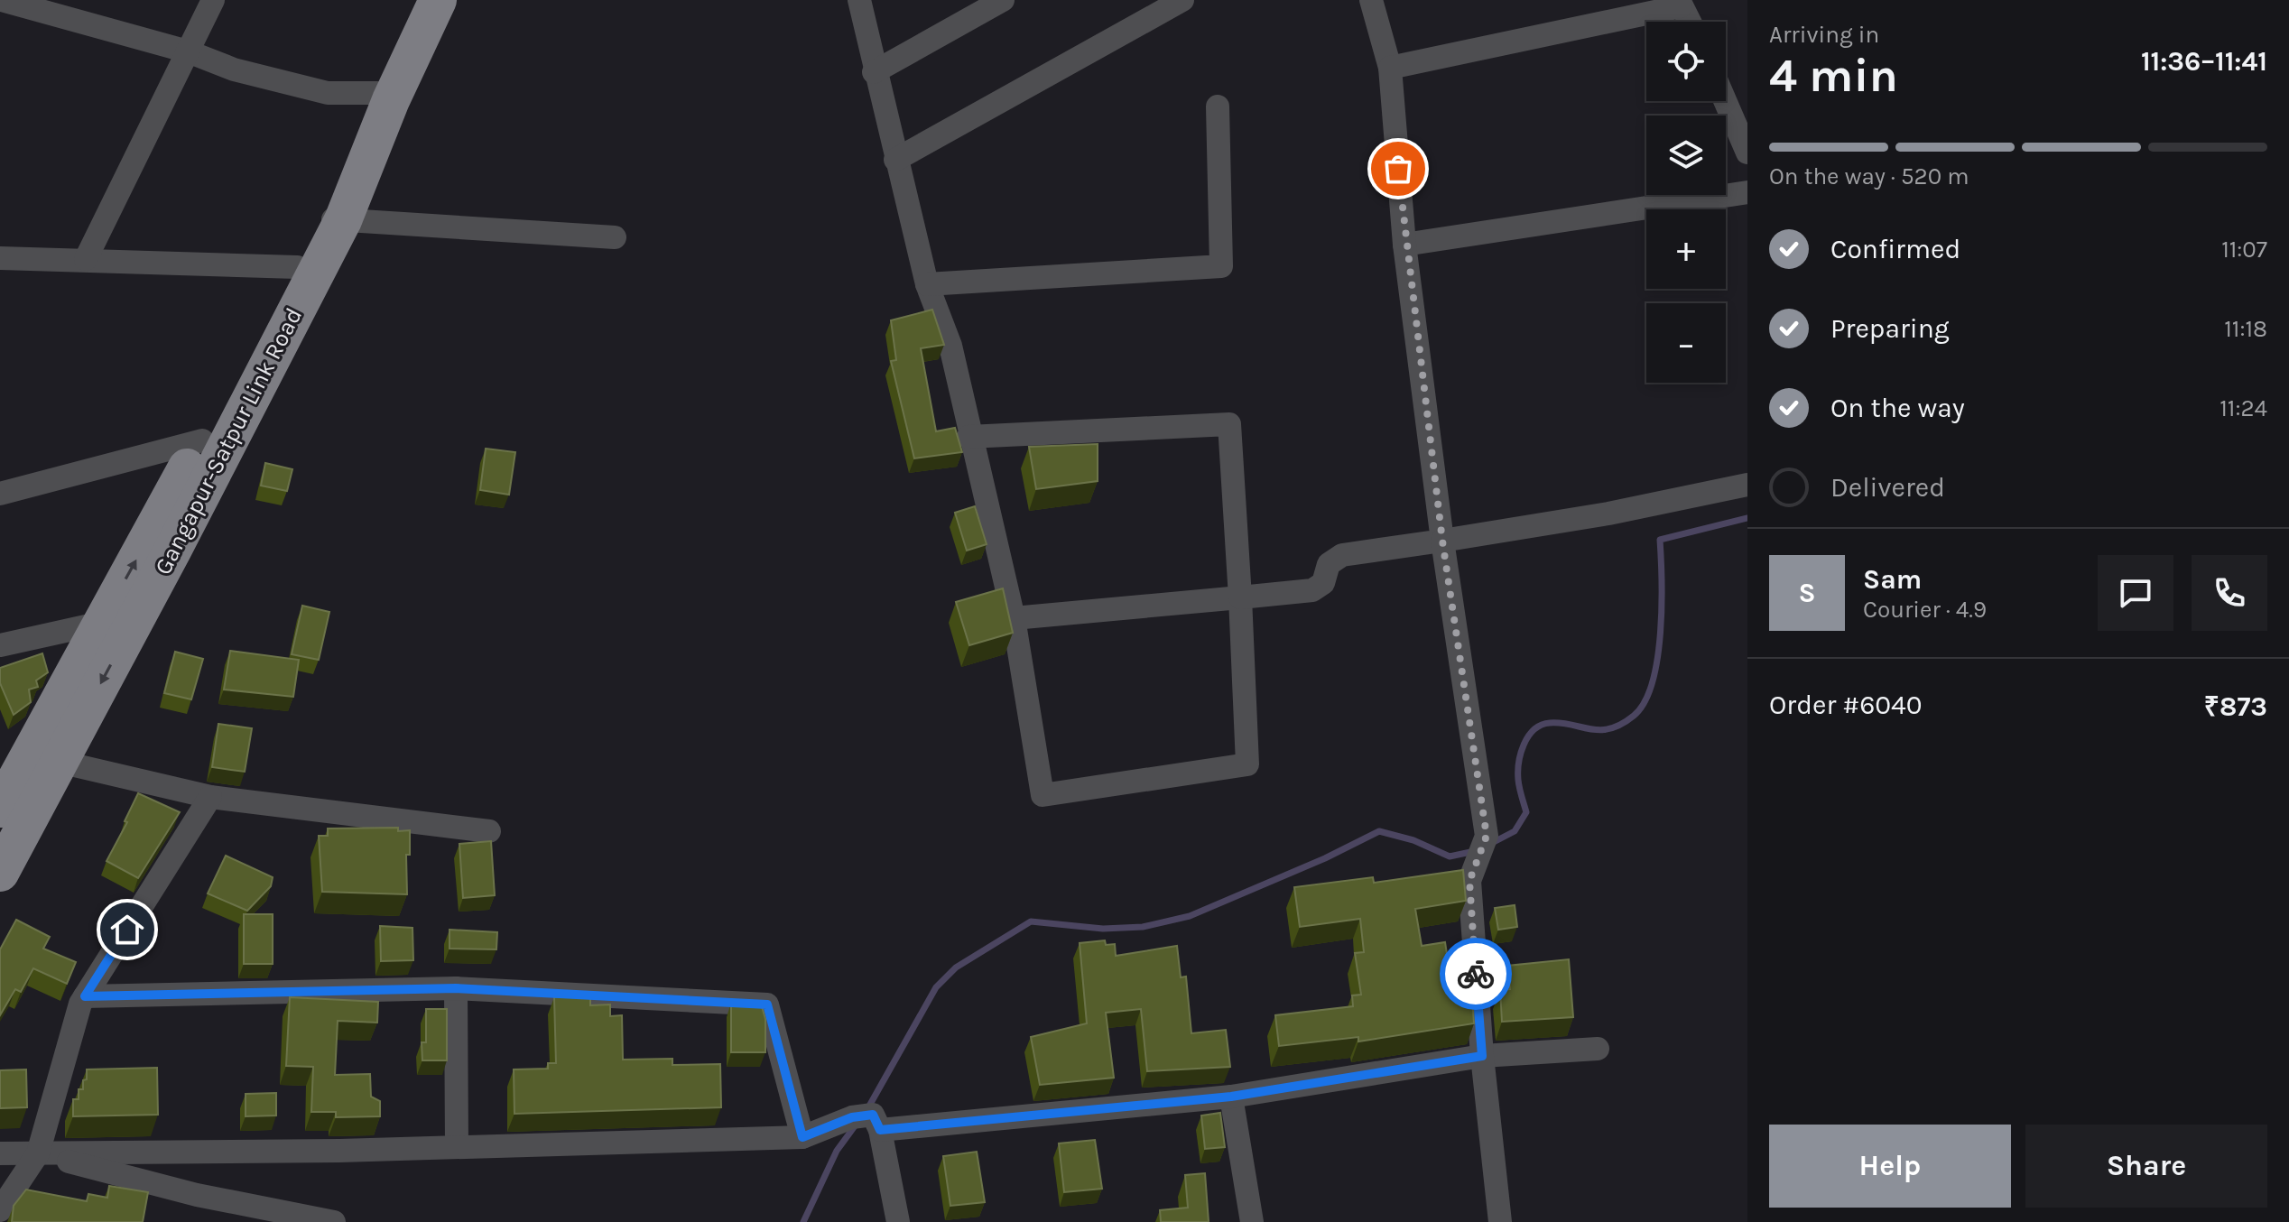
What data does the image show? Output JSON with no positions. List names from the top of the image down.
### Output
{
  "streets": {
    "main road": ["Gangapur-Satpur Link Road"]
  },
  "page": {
    "heading": ["4 min", "Arriving in", "11:36–11:41"],
    "panel": [
      "Sam",
      "Courier · 4.9",
      "Order #6040",
      "₹873"
    ],
    "map_buttons": ["+", "−"],
    "bar": "On the way · 520 m",
    "list": [
      ["Confirmed", "11:07"],
      ["Preparing", "11:18"],
      ["On the way", "11:24"],
      "Delivered"
    ],
    "round": "S",
    "buttons": ["Help", "Share"]
  }
}
